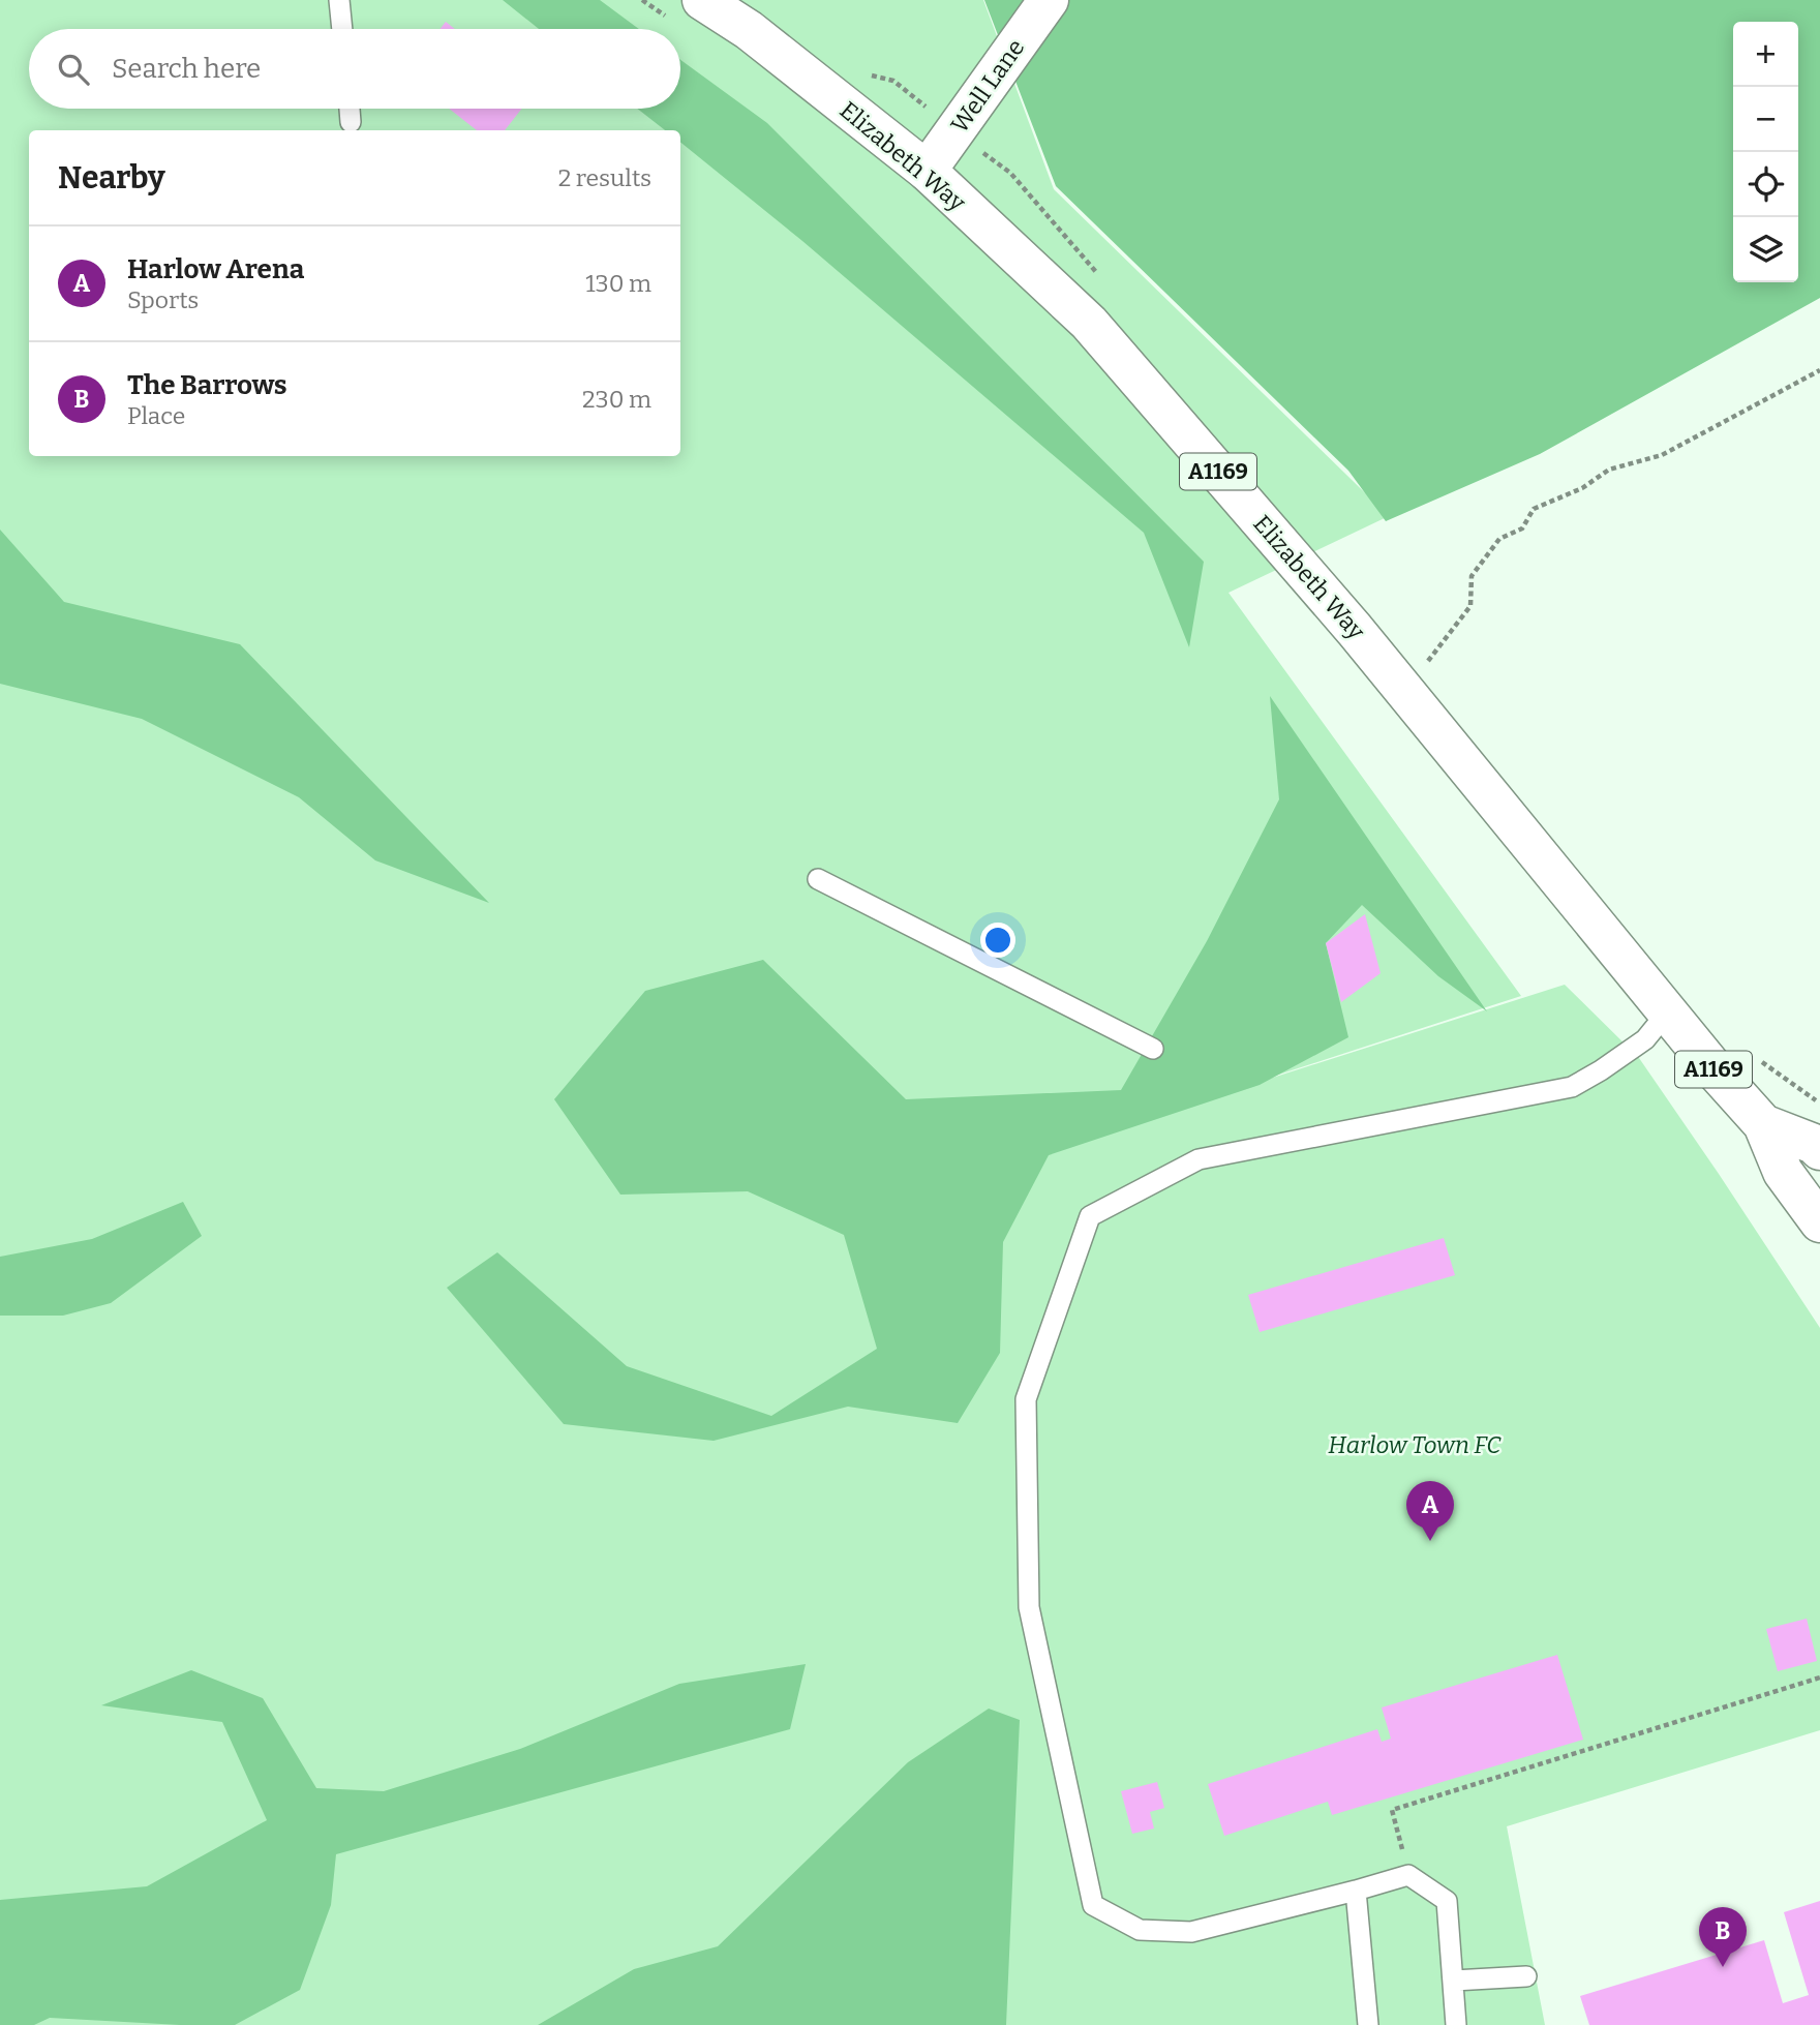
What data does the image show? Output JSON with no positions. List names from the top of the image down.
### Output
{
  "streets": {
    "main road": ["Well Lane", "Elizabeth Way", "A1169"]
  },
  "crossings": [
    ["Well Lane", "Elizabeth Way"]
  ],
  "parks": ["Harlow Town FC"],
  "page": {
    "map_buttons": ["+", "−"],
    "search": "Search here",
    "heading": ["Nearby", "2 results"],
    "list": [
      {
        "mark": "A",
        "name": "Harlow Arena",
        "note": "Sports",
        "value": "130 m"
      },
      {
        "mark": "B",
        "name": "The Barrows",
        "note": "Place",
        "value": "230 m"
      }
    ],
    "pins": ["A", "B"]
  }
}
